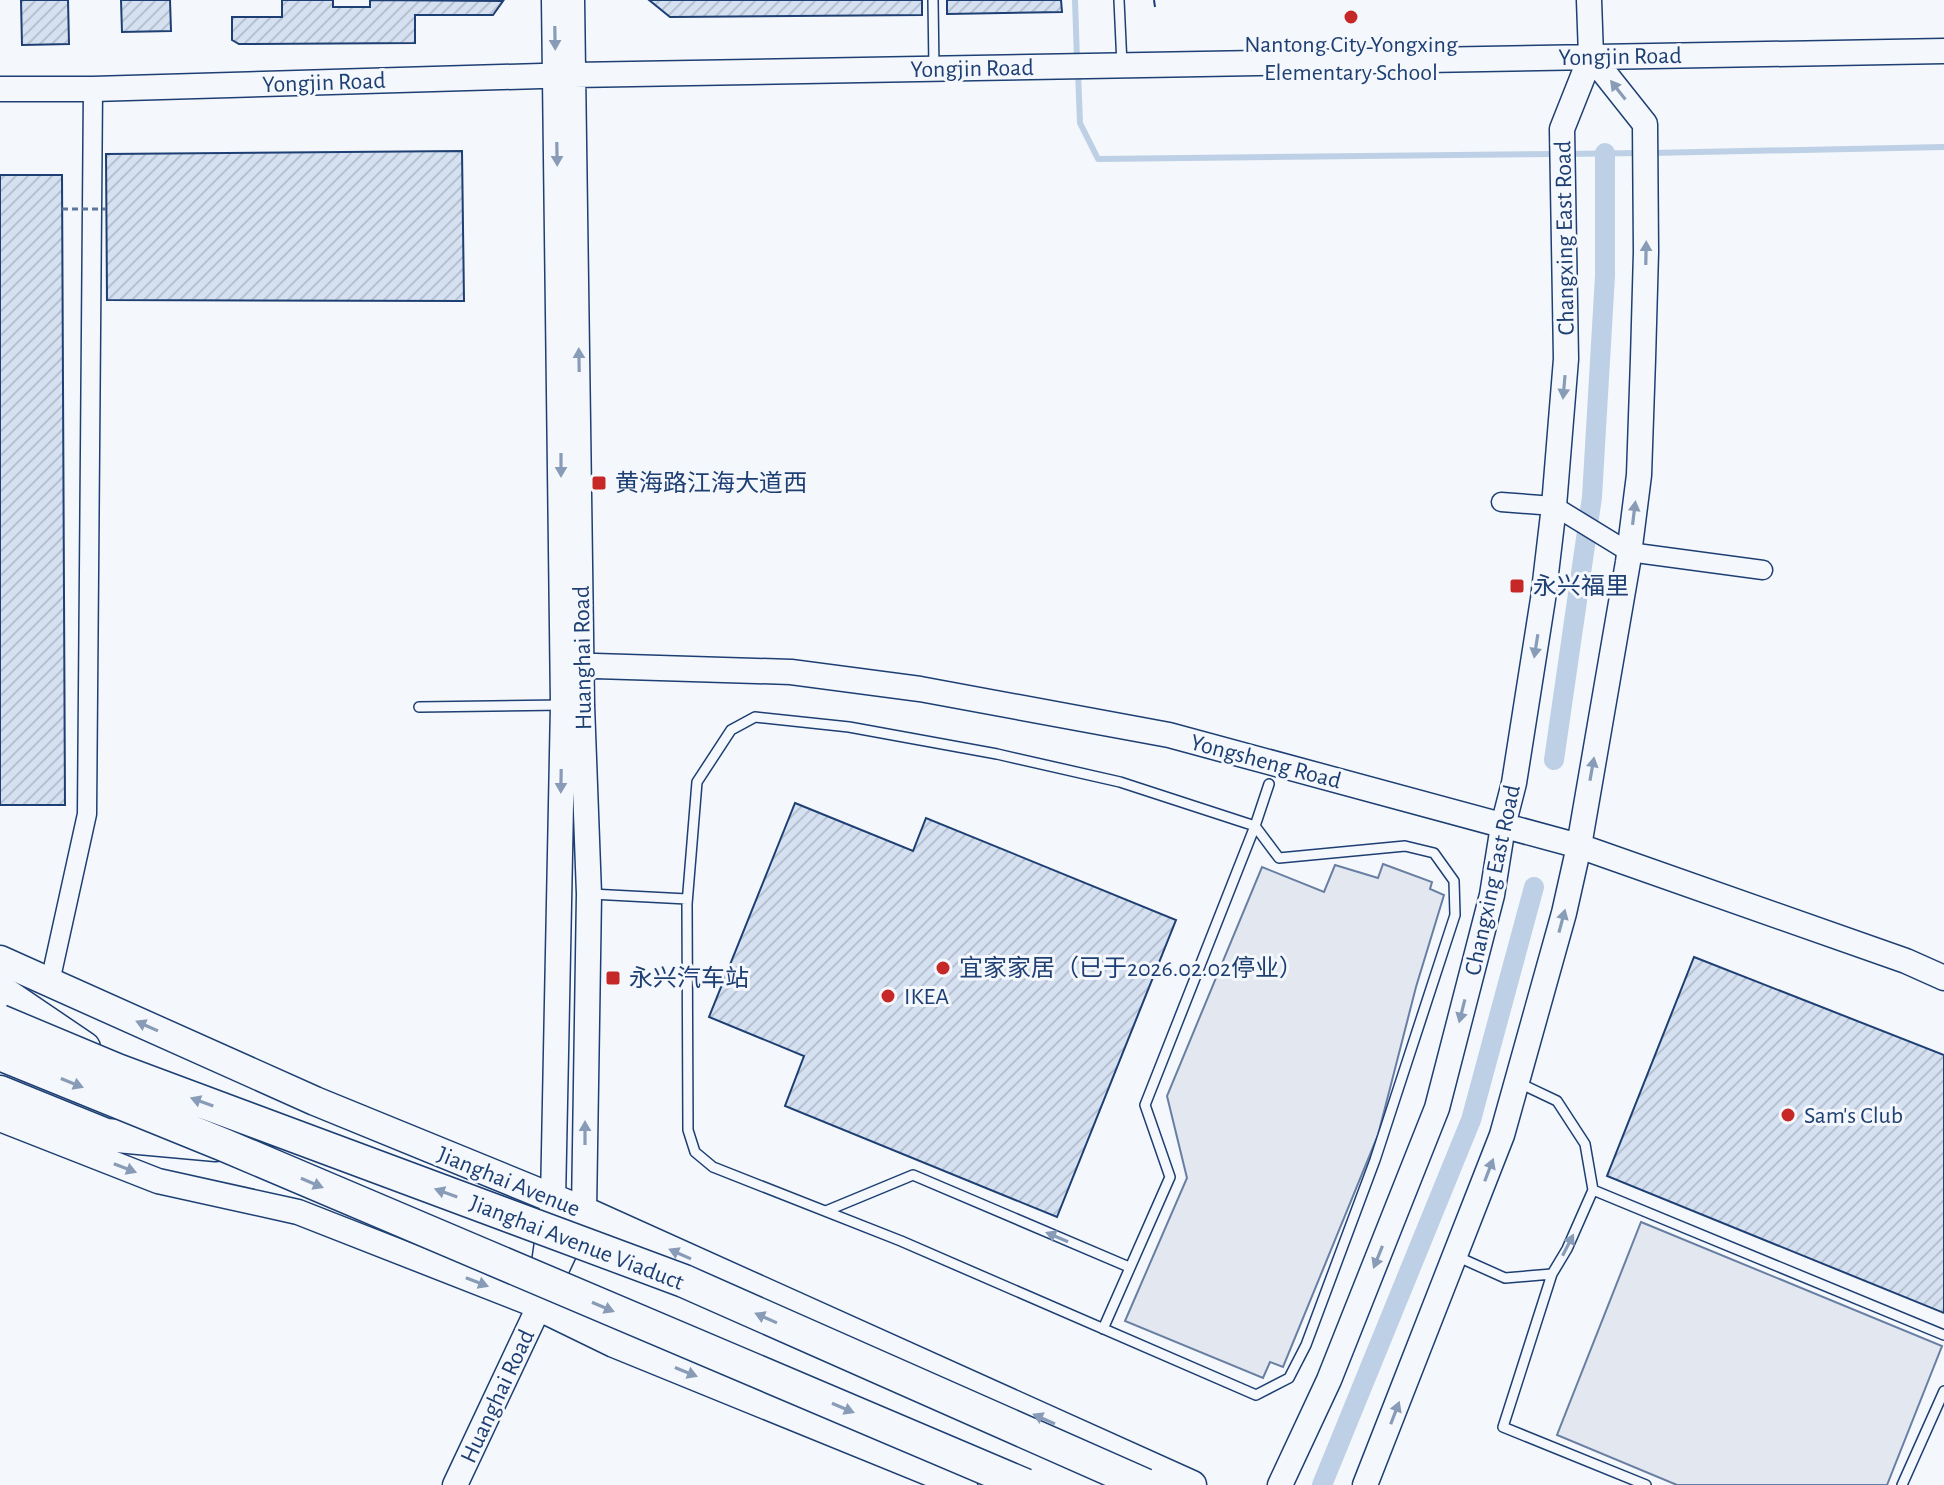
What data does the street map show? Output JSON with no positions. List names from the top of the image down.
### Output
{
  "streets": {
    "highway": ["Jianghai Avenue Viaduct"],
    "main road": ["Jianghai Avenue"],
    "street": [
      "Yongjin Road",
      "Changxing East Road",
      "Huanghai Road",
      "Yongsheng Road"
    ]
  },
  "crossings": [
    ["Yongjin Road", "Changxing East Road"],
    ["Yongjin Road", "Huanghai Road"],
    ["Changxing East Road", "Yongsheng Road"],
    ["Huanghai Road", "Yongsheng Road"],
    ["Huanghai Road", "Jianghai Avenue"]
  ],
  "places": {
    "other": [
      "Nantong City Yongxing Elementary School",
      "宜家家居（已于2026.02.02停业）",
      "IKEA",
      "Sam's Club"
    ],
    "transit": ["黄海路江海大道西", "永兴福里", "永兴汽车站"]
  }
}
